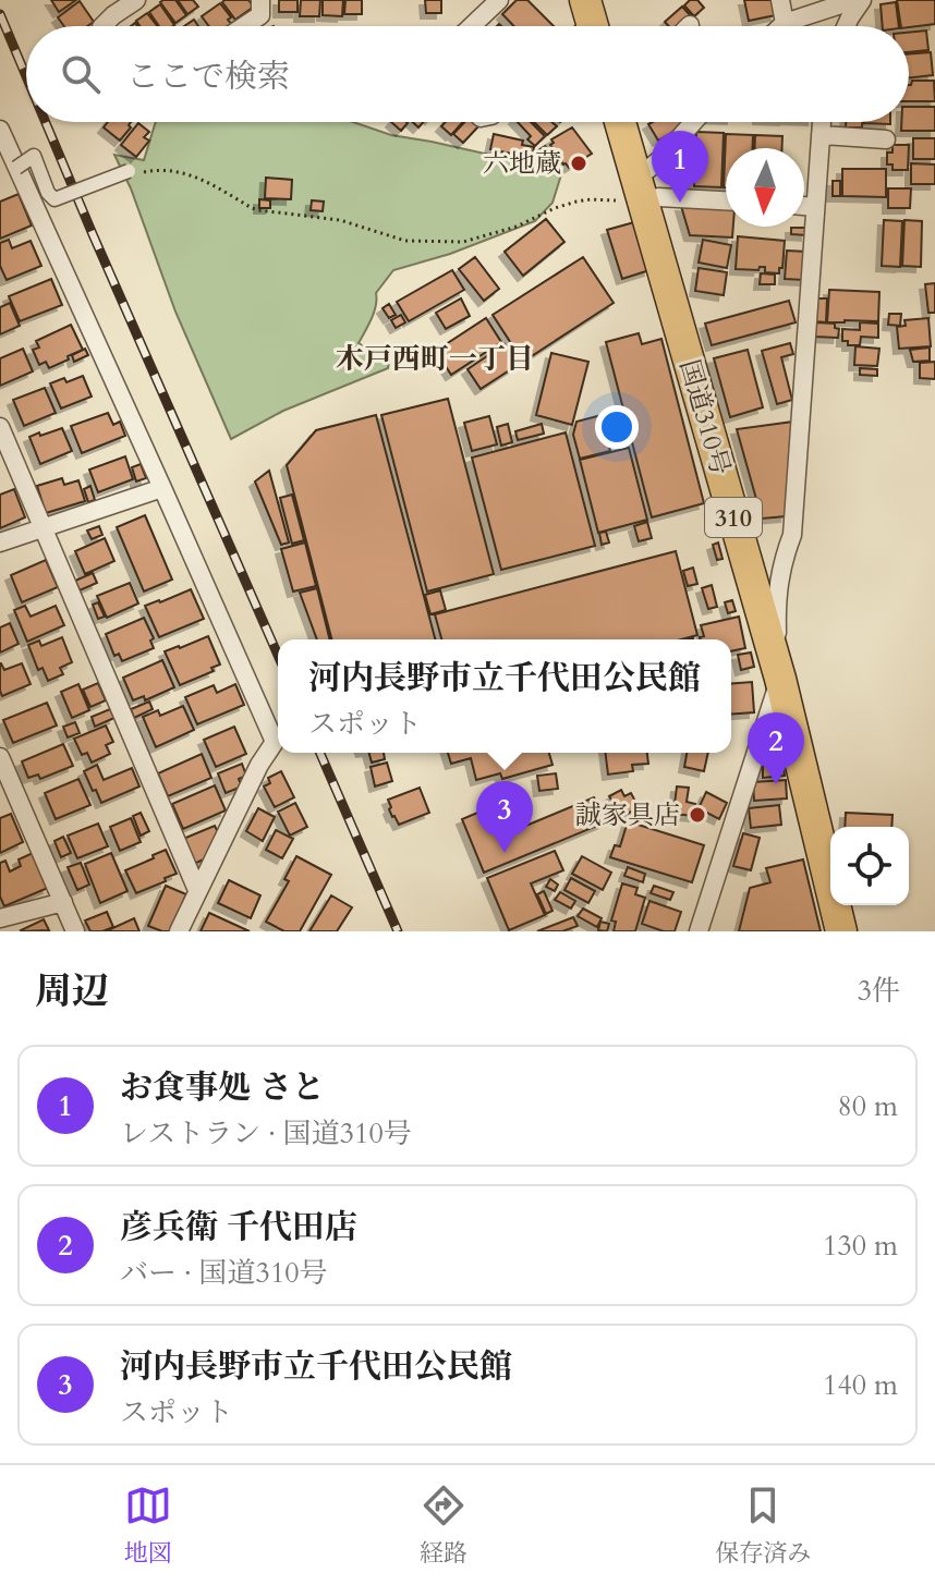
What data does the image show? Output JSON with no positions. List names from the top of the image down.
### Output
{
  "streets": {
    "highway": ["国道310号", "310"]
  },
  "districts": ["木戸西町一丁目"],
  "places": ["六地蔵", "誠家具店"],
  "north": "bottom",
  "page": {
    "search": "ここで検索",
    "pins": ["1", "2", "3"],
    "popup": ["河内長野市立千代田公民館", "スポット"],
    "heading": ["周辺", "3件"],
    "list": [
      {
        "mark": "1",
        "name": "お食事処 さと",
        "note": "レストラン · 国道310号",
        "value": "80 m"
      },
      {
        "mark": "2",
        "name": "彦兵衛 千代田店",
        "note": "バー · 国道310号",
        "value": "130 m"
      },
      {
        "mark": "3",
        "name": "河内長野市立千代田公民館",
        "note": "スポット",
        "value": "140 m"
      }
    ],
    "nav": ["地図", "経路", "保存済み"]
  }
}
